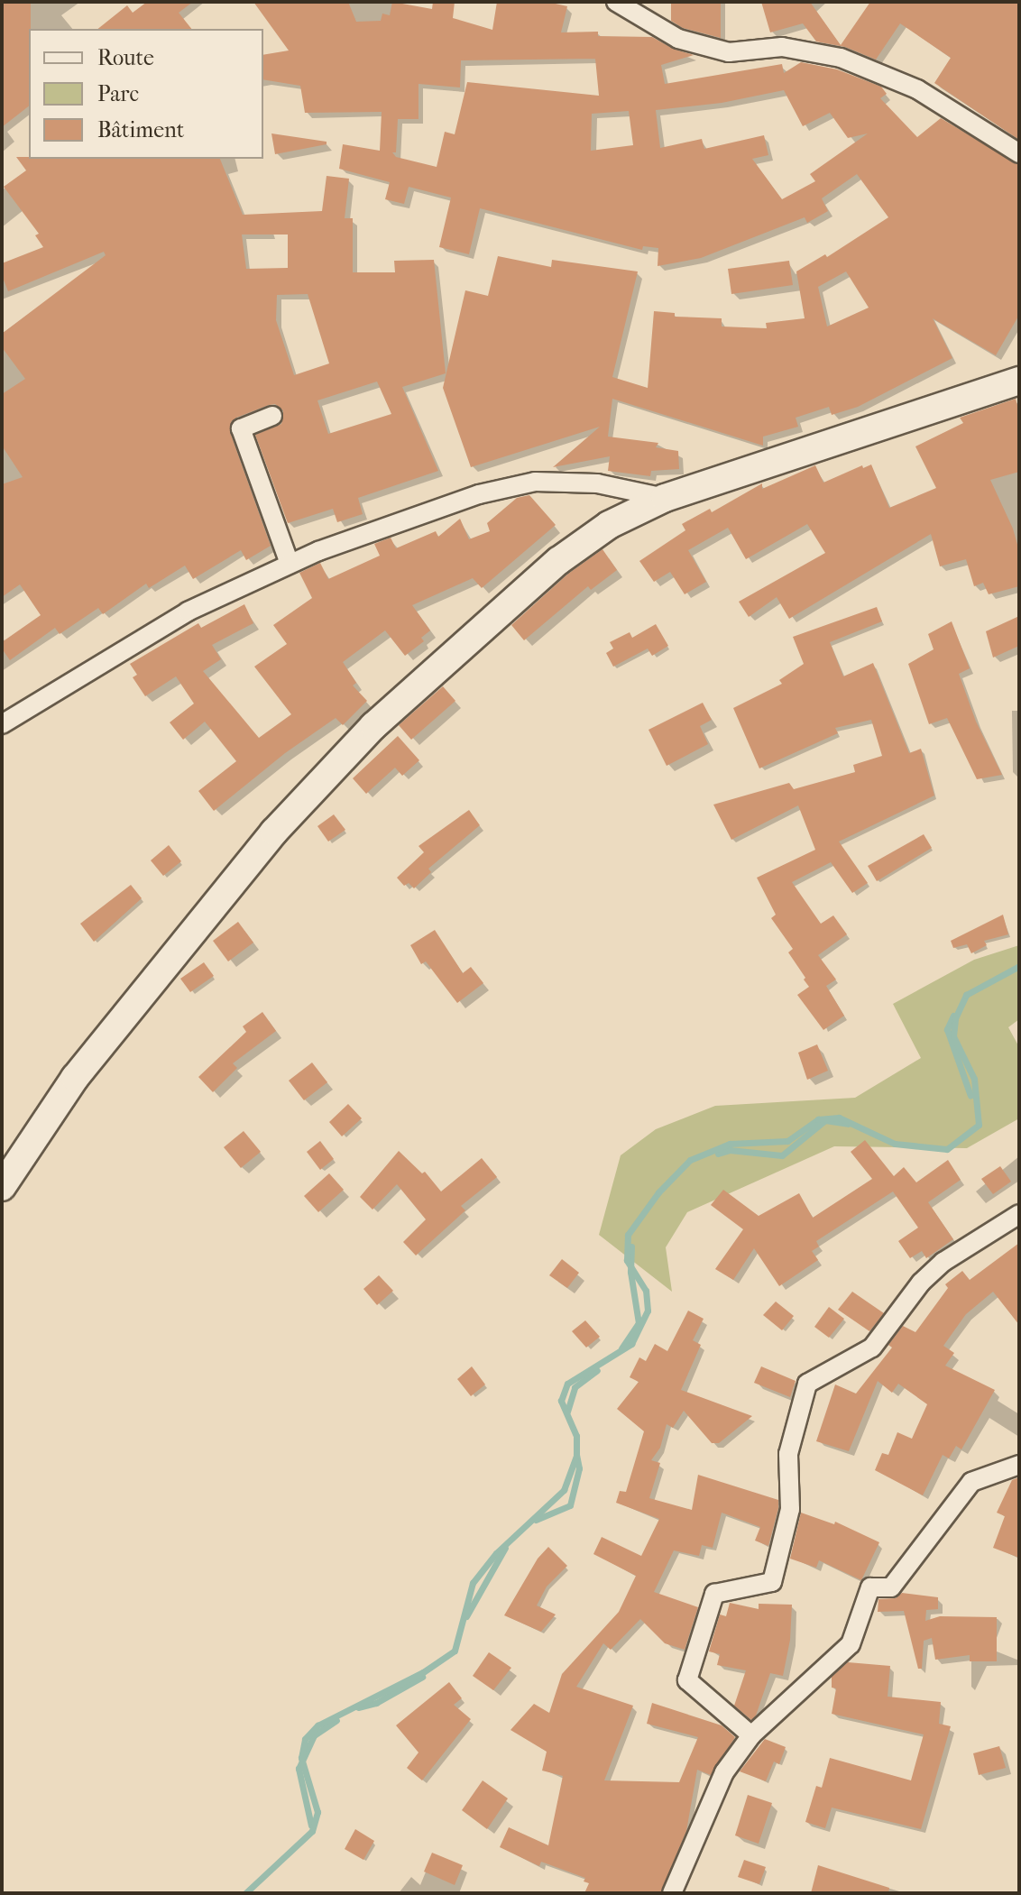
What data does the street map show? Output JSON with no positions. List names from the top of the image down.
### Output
{
  "legend": ["Route", "Parc", "Bâtiment"]
}
